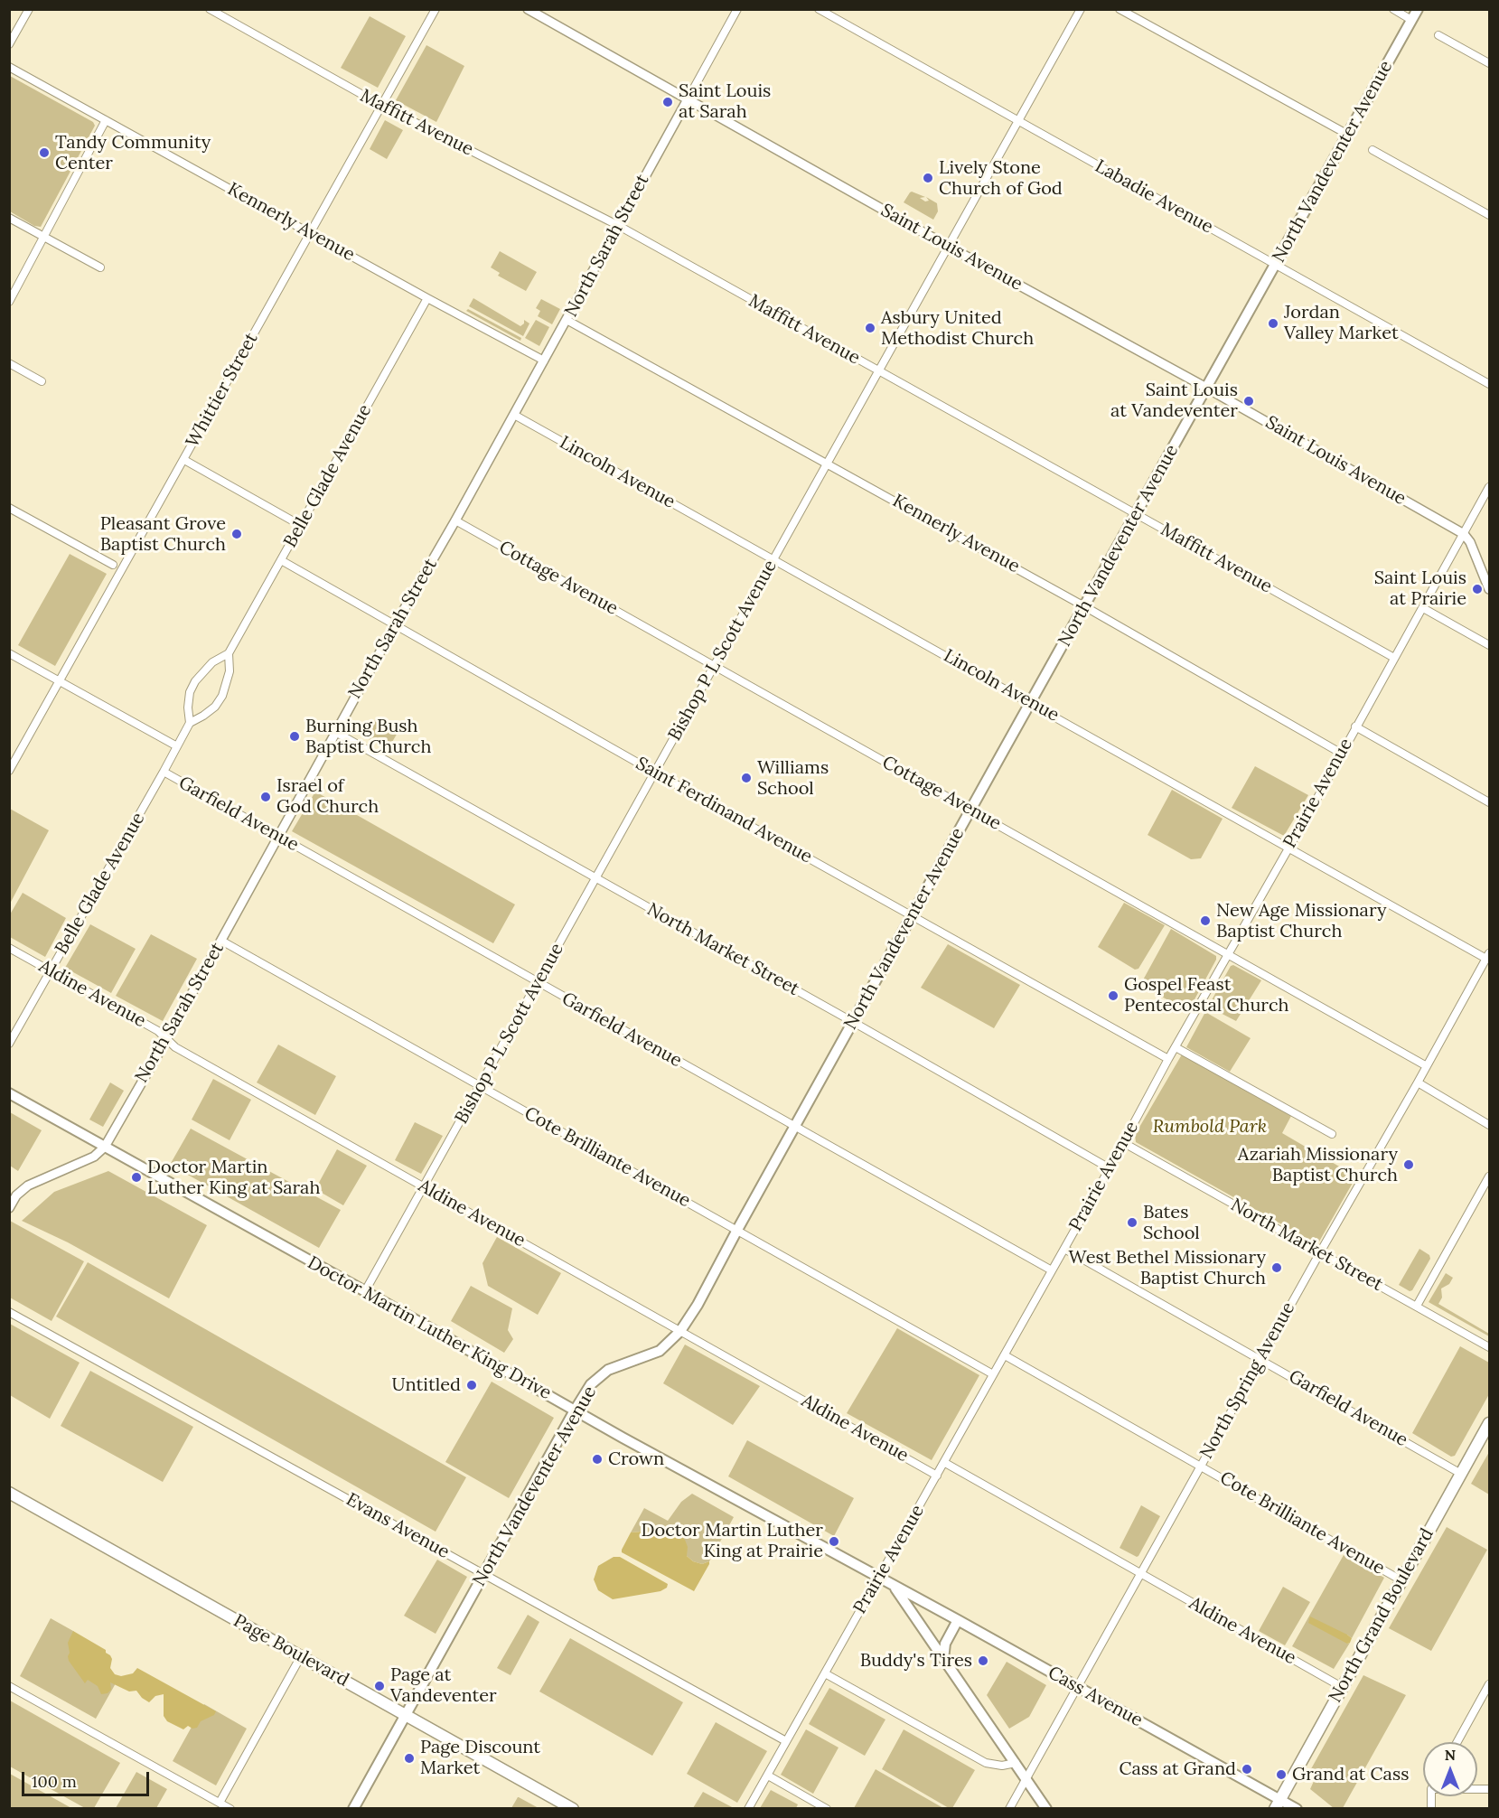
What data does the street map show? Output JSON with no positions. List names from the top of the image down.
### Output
{
  "streets": {
    "main road": [
      "North Vandeventer Avenue",
      "Doctor Martin Luther King Drive",
      "North Grand Boulevard",
      "Page Boulevard",
      "Cass Avenue"
    ],
    "street": [
      "Maffitt Avenue",
      "Labadie Avenue",
      "Kennerly Avenue",
      "North Sarah Street",
      "Saint Louis Avenue",
      "Whittier Street",
      "Lincoln Avenue",
      "Belle Glade Avenue",
      "Cottage Avenue",
      "Bishop P L Scott Avenue",
      "Prairie Avenue",
      "Saint Ferdinand Avenue",
      "Garfield Avenue",
      "North Market Street",
      "Aldine Avenue",
      "Cote Brilliante Avenue",
      "North Spring Avenue",
      "Evans Avenue"
    ]
  },
  "crossings": [
    ["Maffitt Avenue", "North Vandeventer Avenue"],
    ["Maffitt Avenue", "North Sarah Street"],
    ["Maffitt Avenue", "Whittier Street"],
    ["Maffitt Avenue", "Bishop P L Scott Avenue"],
    ["Maffitt Avenue", "Prairie Avenue"],
    ["North Vandeventer Avenue", "Labadie Avenue"],
    ["North Vandeventer Avenue", "Kennerly Avenue"],
    ["North Vandeventer Avenue", "Saint Louis Avenue"],
    ["North Vandeventer Avenue", "Lincoln Avenue"],
    ["North Vandeventer Avenue", "Cottage Avenue"],
    ["North Vandeventer Avenue", "Saint Ferdinand Avenue"],
    ["North Vandeventer Avenue", "Garfield Avenue"],
    ["North Vandeventer Avenue", "North Market Street"],
    ["North Vandeventer Avenue", "Aldine Avenue"],
    ["North Vandeventer Avenue", "Cote Brilliante Avenue"],
    ["North Vandeventer Avenue", "Doctor Martin Luther King Drive"],
    ["North Vandeventer Avenue", "Evans Avenue"],
    ["North Vandeventer Avenue", "Page Boulevard"],
    ["Labadie Avenue", "Bishop P L Scott Avenue"],
    ["Kennerly Avenue", "North Sarah Street"],
    ["Kennerly Avenue", "Whittier Street"],
    ["Kennerly Avenue", "Belle Glade Avenue"],
    ["Kennerly Avenue", "Bishop P L Scott Avenue"],
    ["Kennerly Avenue", "Prairie Avenue"],
    ["North Sarah Street", "Saint Louis Avenue"],
    ["North Sarah Street", "Lincoln Avenue"],
    ["North Sarah Street", "Cottage Avenue"],
    ["North Sarah Street", "Saint Ferdinand Avenue"],
    ["North Sarah Street", "Garfield Avenue"],
    ["North Sarah Street", "North Market Street"],
    ["North Sarah Street", "Aldine Avenue"],
    ["North Sarah Street", "Cote Brilliante Avenue"],
    ["North Sarah Street", "Doctor Martin Luther King Drive"],
    ["Saint Louis Avenue", "Bishop P L Scott Avenue"],
    ["Saint Louis Avenue", "Prairie Avenue"],
    ["Lincoln Avenue", "Bishop P L Scott Avenue"],
    ["Lincoln Avenue", "Prairie Avenue"],
    ["Lincoln Avenue", "North Spring Avenue"],
    ["Belle Glade Avenue", "Saint Ferdinand Avenue"],
    ["Belle Glade Avenue", "Garfield Avenue"],
    ["Belle Glade Avenue", "Aldine Avenue"],
    ["Cottage Avenue", "Bishop P L Scott Avenue"],
    ["Cottage Avenue", "Prairie Avenue"],
    ["Cottage Avenue", "North Spring Avenue"],
    ["Bishop P L Scott Avenue", "Saint Ferdinand Avenue"],
    ["Bishop P L Scott Avenue", "Garfield Avenue"],
    ["Bishop P L Scott Avenue", "North Market Street"],
    ["Bishop P L Scott Avenue", "Aldine Avenue"],
    ["Bishop P L Scott Avenue", "Cote Brilliante Avenue"],
    ["Bishop P L Scott Avenue", "Doctor Martin Luther King Drive"],
    ["Prairie Avenue", "Saint Ferdinand Avenue"],
    ["Prairie Avenue", "Garfield Avenue"],
    ["Prairie Avenue", "North Market Street"],
    ["Prairie Avenue", "Aldine Avenue"],
    ["Prairie Avenue", "Cote Brilliante Avenue"],
    ["Prairie Avenue", "Doctor Martin Luther King Drive"],
    ["Prairie Avenue", "Evans Avenue"],
    ["Garfield Avenue", "North Spring Avenue"],
    ["Garfield Avenue", "North Grand Boulevard"],
    ["North Market Street", "North Spring Avenue"],
    ["Aldine Avenue", "North Spring Avenue"],
    ["Aldine Avenue", "North Grand Boulevard"],
    ["Cote Brilliante Avenue", "North Spring Avenue"],
    ["Cote Brilliante Avenue", "North Grand Boulevard"],
    ["Doctor Martin Luther King Drive", "Cass Avenue"],
    ["North Spring Avenue", "Cass Avenue"],
    ["North Grand Boulevard", "Cass Avenue"]
  ],
  "parks": ["Rumbold Park"],
  "places": [
    "Saint Louis at Sarah",
    "Tandy Community Center",
    "Lively Stone Church of God",
    "Jordan Valley Market",
    "Asbury United Methodist Church",
    "Saint Louis at Vandeventer",
    "Pleasant Grove Baptist Church",
    "Saint Louis at Prairie",
    "Burning Bush Baptist Church",
    "Williams School",
    "Israel of God Church",
    "New Age Missionary Baptist Church",
    "Gospel Feast Pentecostal Church",
    "Azariah Missionary Baptist Church",
    "Doctor Martin Luther King at Sarah",
    "Bates School",
    "West Bethel Missionary Baptist Church",
    "Untitled",
    "Crown",
    "Doctor Martin Luther King at Prairie",
    "Buddy's Tires",
    "Page at Vandeventer",
    "Page Discount Market",
    "Cass at Grand",
    "Grand at Cass"
  ],
  "scale_bar": "100 m",
  "north": "top"
}
